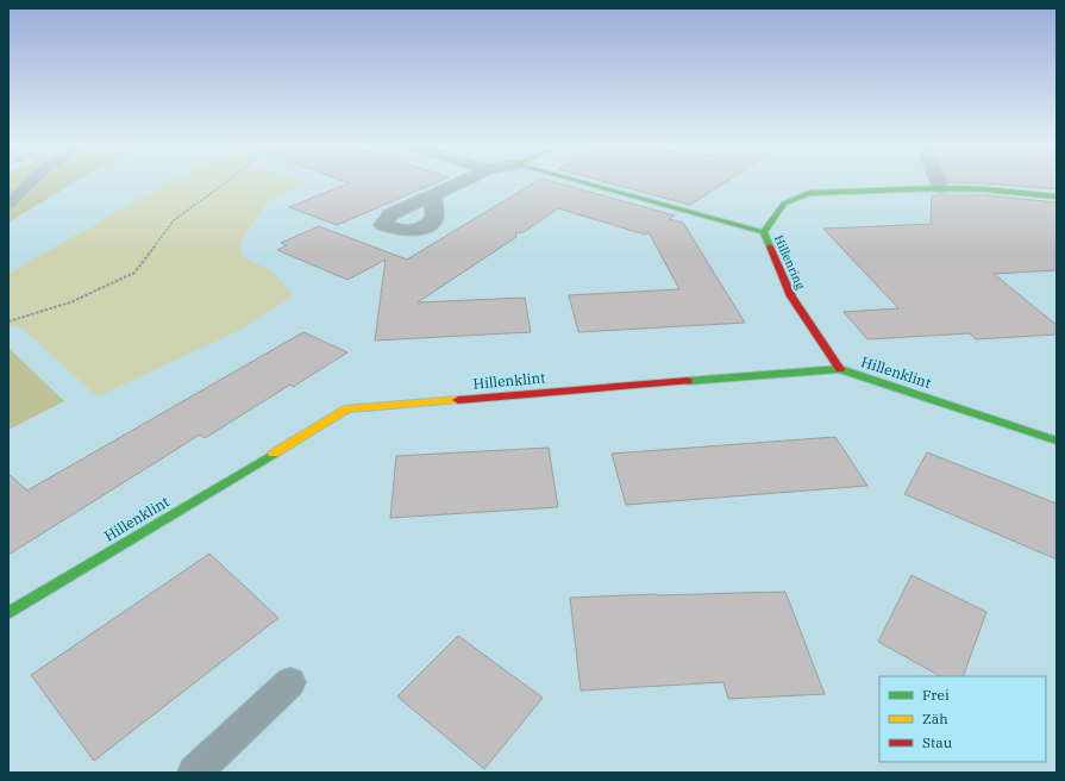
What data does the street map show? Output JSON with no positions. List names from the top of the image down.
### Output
{
  "streets": {
    "street": ["Hillenring", "Hillenklint"]
  },
  "crossings": [
    ["Hillenring", "Hillenklint"]
  ],
  "legend": ["Frei", "Zäh", "Stau"]
}
